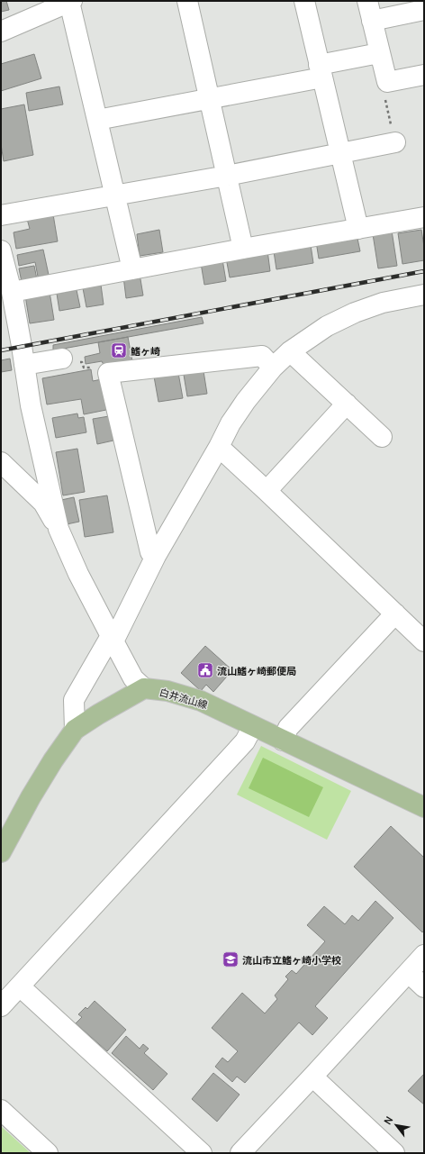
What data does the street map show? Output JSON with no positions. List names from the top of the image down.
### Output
{
  "streets": {
    "main road": ["白井流山線"]
  },
  "places": {
    "station": ["鰭ヶ崎"],
    "public building": ["流山鰭ヶ崎郵便局"],
    "school or university": ["流山市立鰭ヶ崎小学校"]
  },
  "north": "top left"
}
